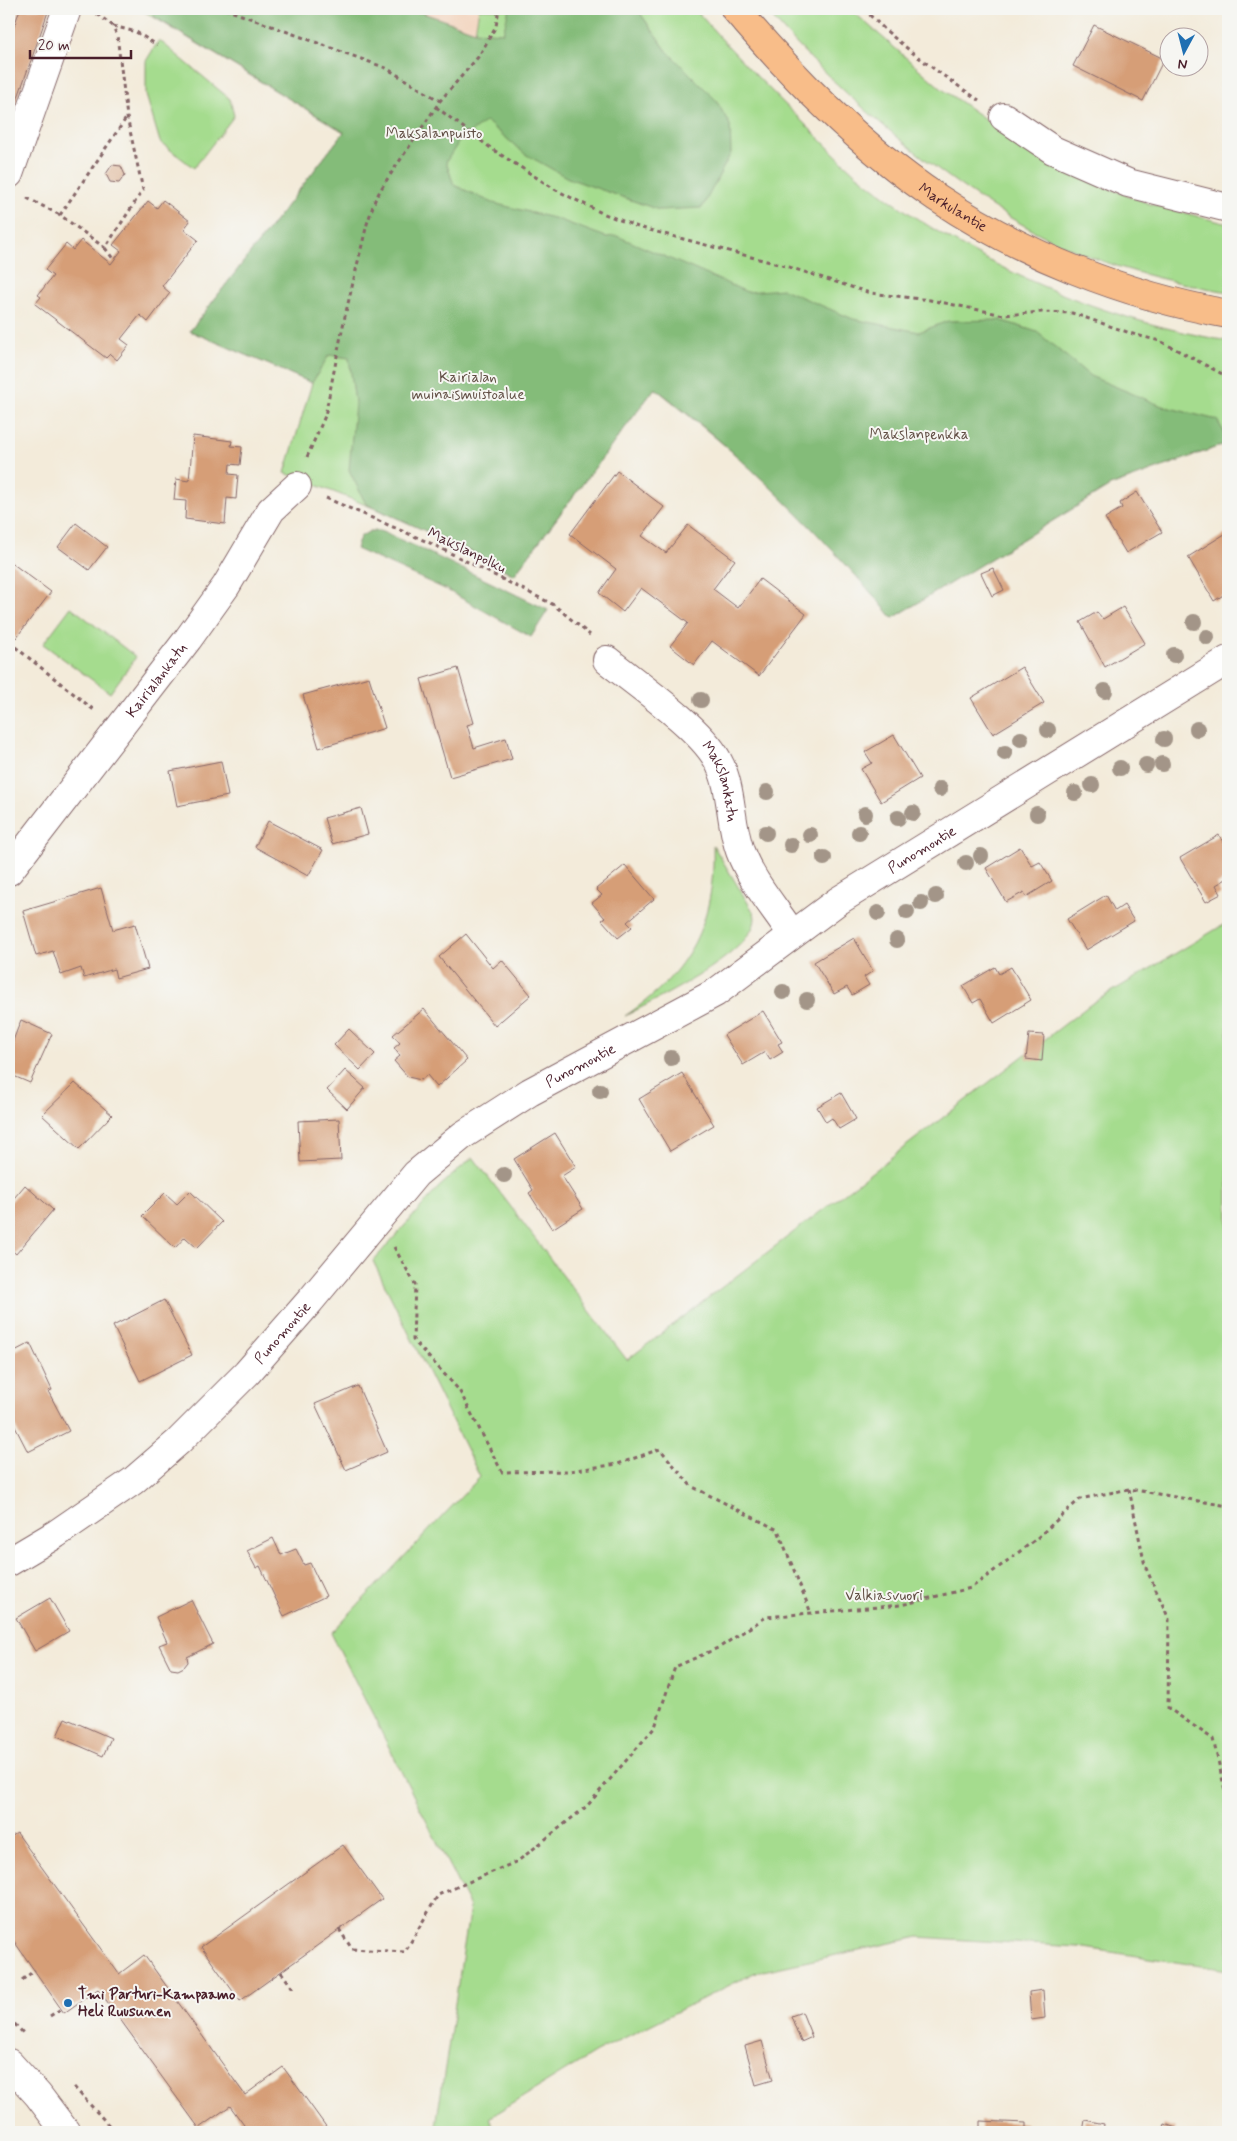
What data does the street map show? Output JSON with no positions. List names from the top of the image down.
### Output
{
  "streets": {
    "main road": ["Markulantie"],
    "street": ["Kairialankatu", "Makslankatu", "Punomontie"],
    "path": ["Makslanpolku"]
  },
  "crossings": [
    ["Makslanpolku", "Kairialankatu"],
    ["Makslanpolku", "Makslankatu"],
    ["Makslankatu", "Punomontie"]
  ],
  "parks": [
    "Maksalanpuisto",
    "Kairialan muinaismuistoalue",
    "Makslanpenkka",
    "Valkiasvuori"
  ],
  "places": ["Tmi Parturi-Kampaamo Heli Ruusunen"],
  "scale_bar": "20 m",
  "north": "bottom"
}
